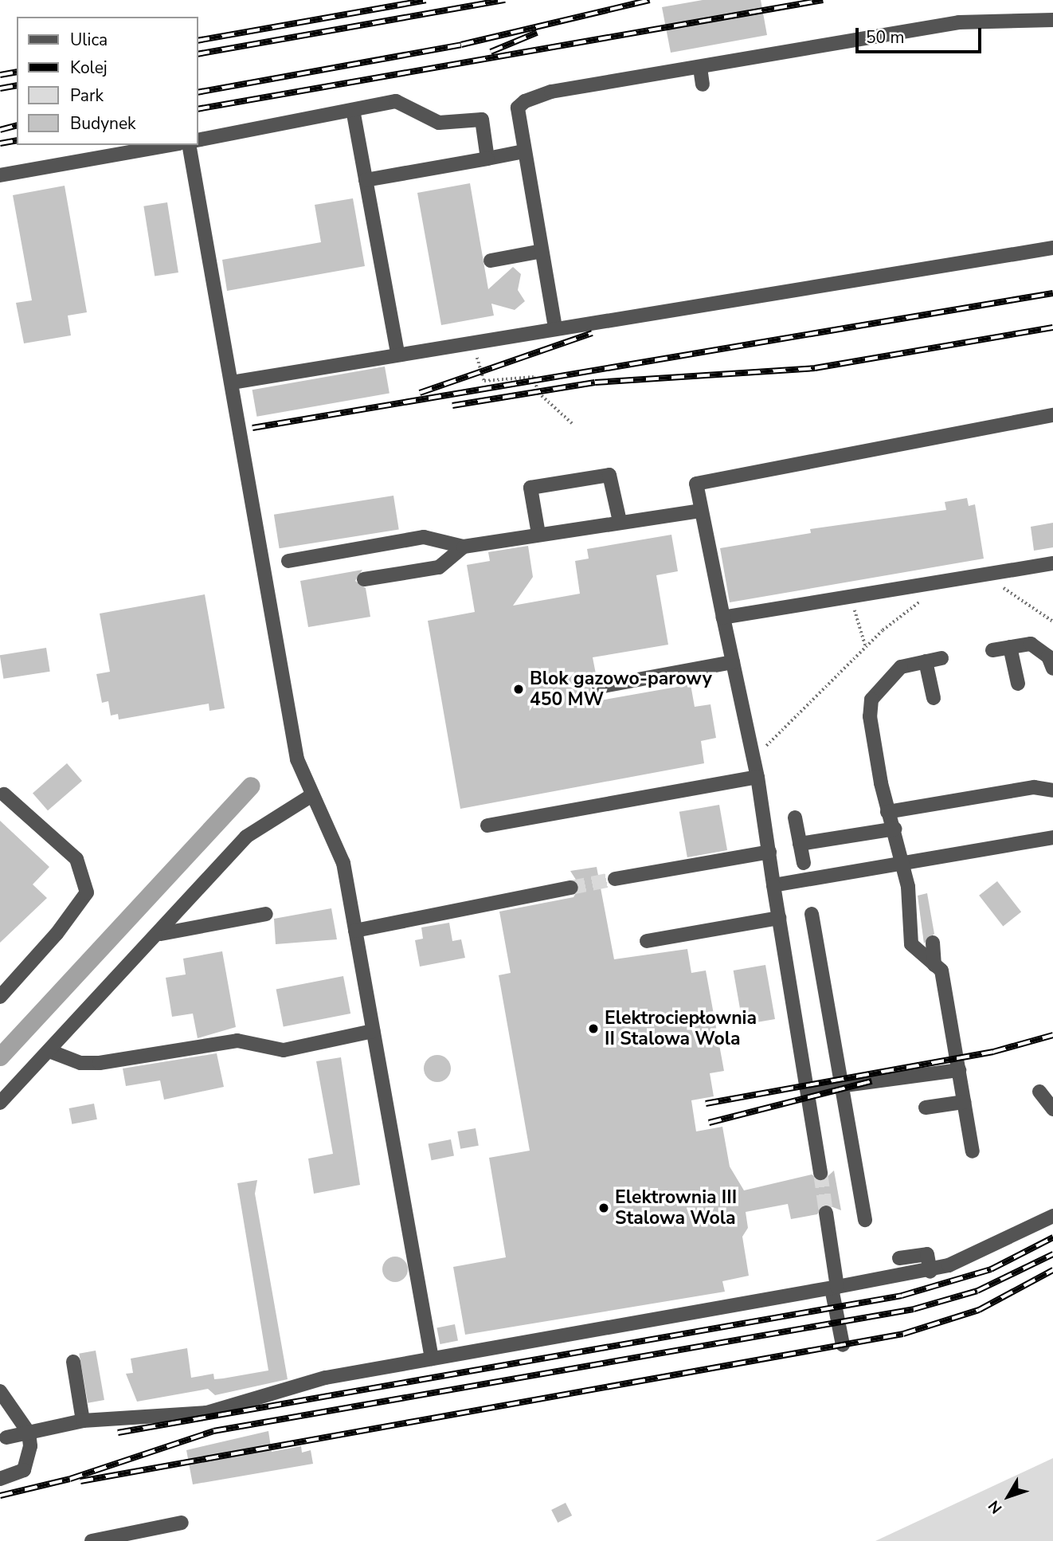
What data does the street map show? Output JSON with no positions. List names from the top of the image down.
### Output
{
  "places": ["Blok gazowo-parowy 450 MW", "Elektrociepłownia II Stalowa Wola", "Elektrownia III Stalowa Wola"],
  "legend": [
    "Ulica",
    "Kolej",
    "Park",
    "Budynek"
  ],
  "scale_bar": "50 m",
  "north": "bottom left"
}
